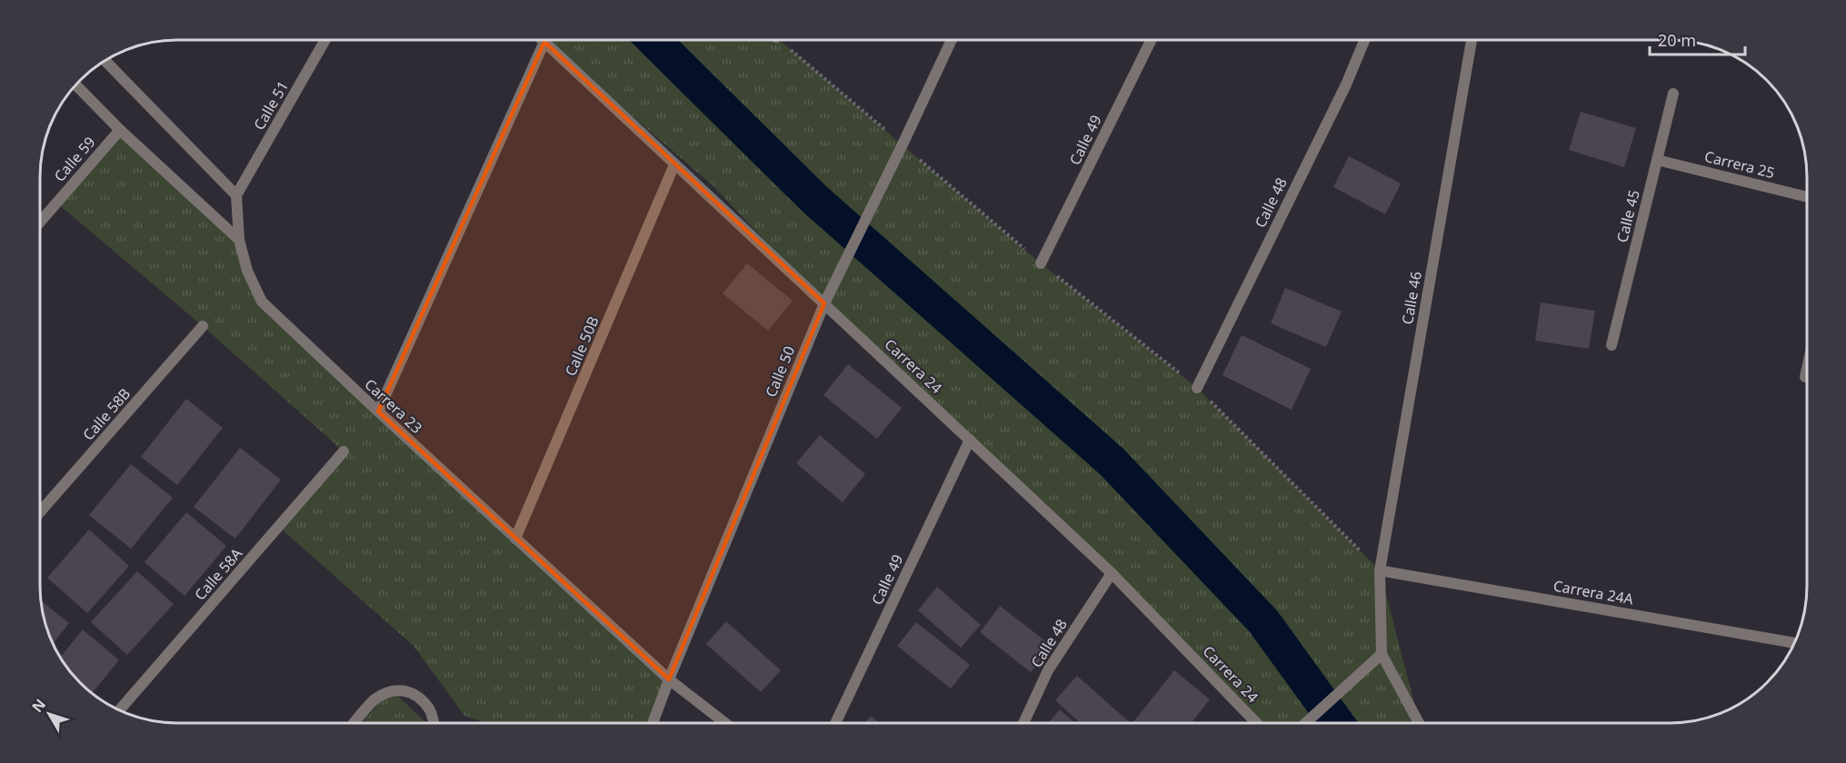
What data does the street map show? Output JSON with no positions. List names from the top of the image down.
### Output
{
  "streets": {
    "street": [
      "Calle 51",
      "Calle 49",
      "Calle 59",
      "Carrera 25",
      "Calle 48",
      "Calle 45",
      "Calle 46",
      "Calle 50B",
      "Carrera 24",
      "Calle 50",
      "Carrera 23",
      "Calle 58B",
      "Calle 58A",
      "Carrera 24A"
    ]
  },
  "crossings": [
    ["Calle 51", "Carrera 23"],
    ["Calle 49", "Carrera 24"],
    ["Carrera 25", "Calle 45"],
    ["Calle 48", "Carrera 24"],
    ["Calle 46", "Carrera 24A"],
    ["Calle 50B", "Carrera 24"],
    ["Calle 50B", "Carrera 23"],
    ["Carrera 24", "Calle 50"],
    ["Calle 50", "Carrera 23"]
  ],
  "scale_bar": "20 m",
  "north": "top left"
}
